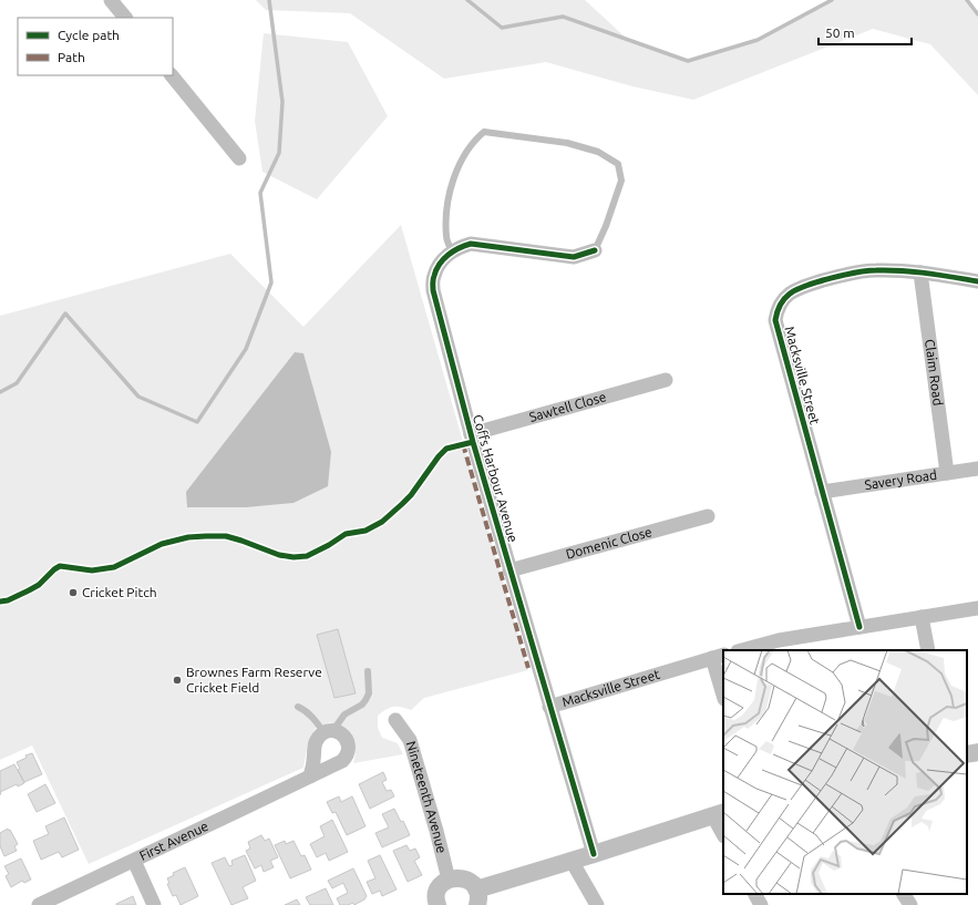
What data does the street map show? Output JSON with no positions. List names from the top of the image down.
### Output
{
  "streets": {
    "street": [
      "Claim Road",
      "Macksville Street",
      "Sawtell Close",
      "Coffs Harbour Avenue",
      "Savery Road",
      "Domenic Close",
      "Nineteenth Avenue",
      "First Avenue"
    ]
  },
  "crossings": [
    ["Claim Road", "Macksville Street"],
    ["Claim Road", "Savery Road"],
    ["Macksville Street", "Coffs Harbour Avenue"],
    ["Macksville Street", "Savery Road"],
    ["Sawtell Close", "Coffs Harbour Avenue"],
    ["Coffs Harbour Avenue", "Domenic Close"]
  ],
  "places": ["Cricket Pitch", "Brownes Farm Reserve Cricket Field"],
  "legend": ["Cycle path", "Path"],
  "scale_bar": "50 m"
}
